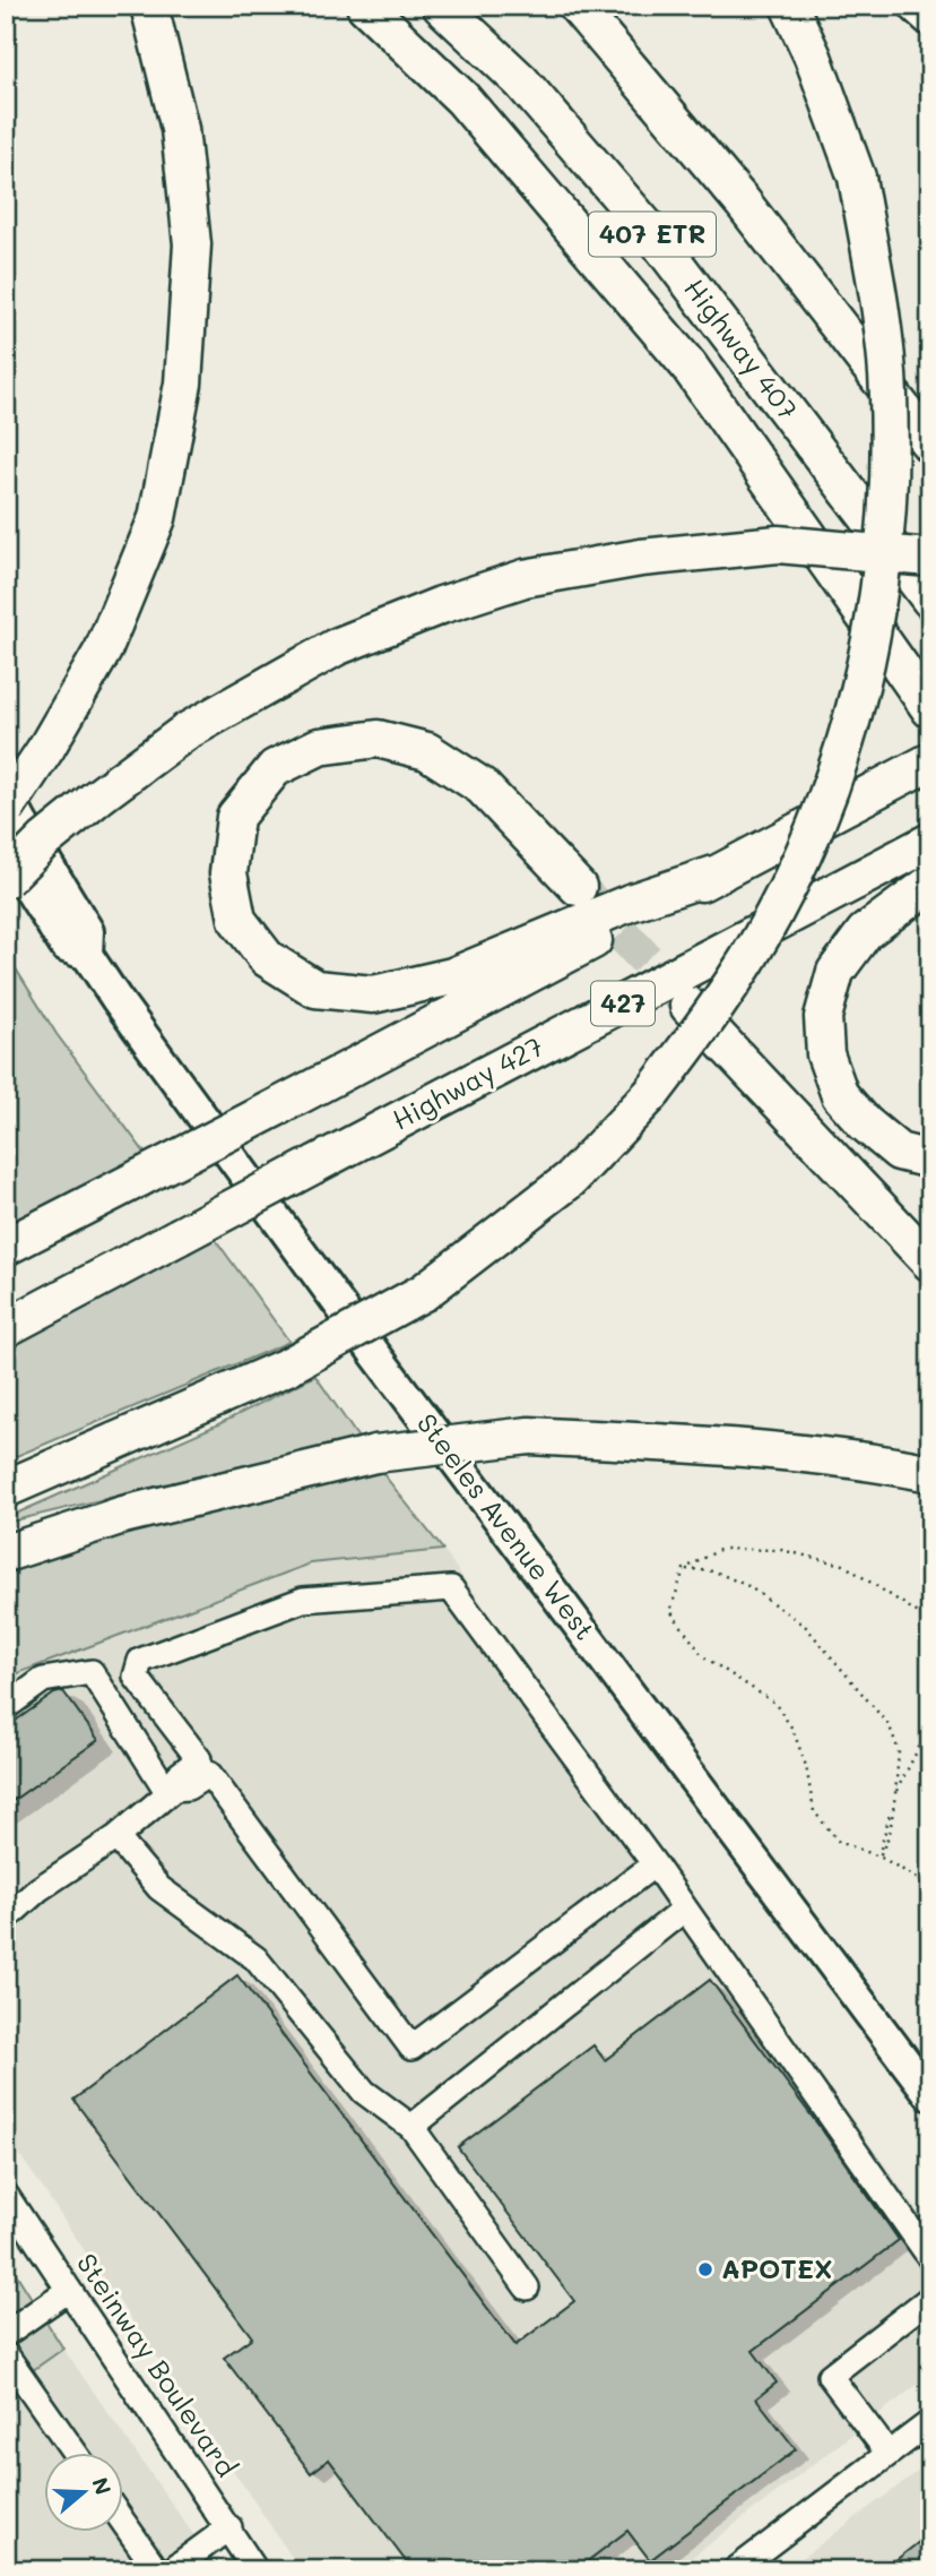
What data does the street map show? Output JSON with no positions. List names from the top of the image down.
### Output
{
  "streets": {
    "highway": [
      "407 ETR",
      "Highway 407",
      "427",
      "Highway 427"
    ],
    "main road": ["Steeles Avenue West"],
    "street": ["Steinway Boulevard"]
  },
  "places": ["APOTEX"],
  "north": "right"
}
